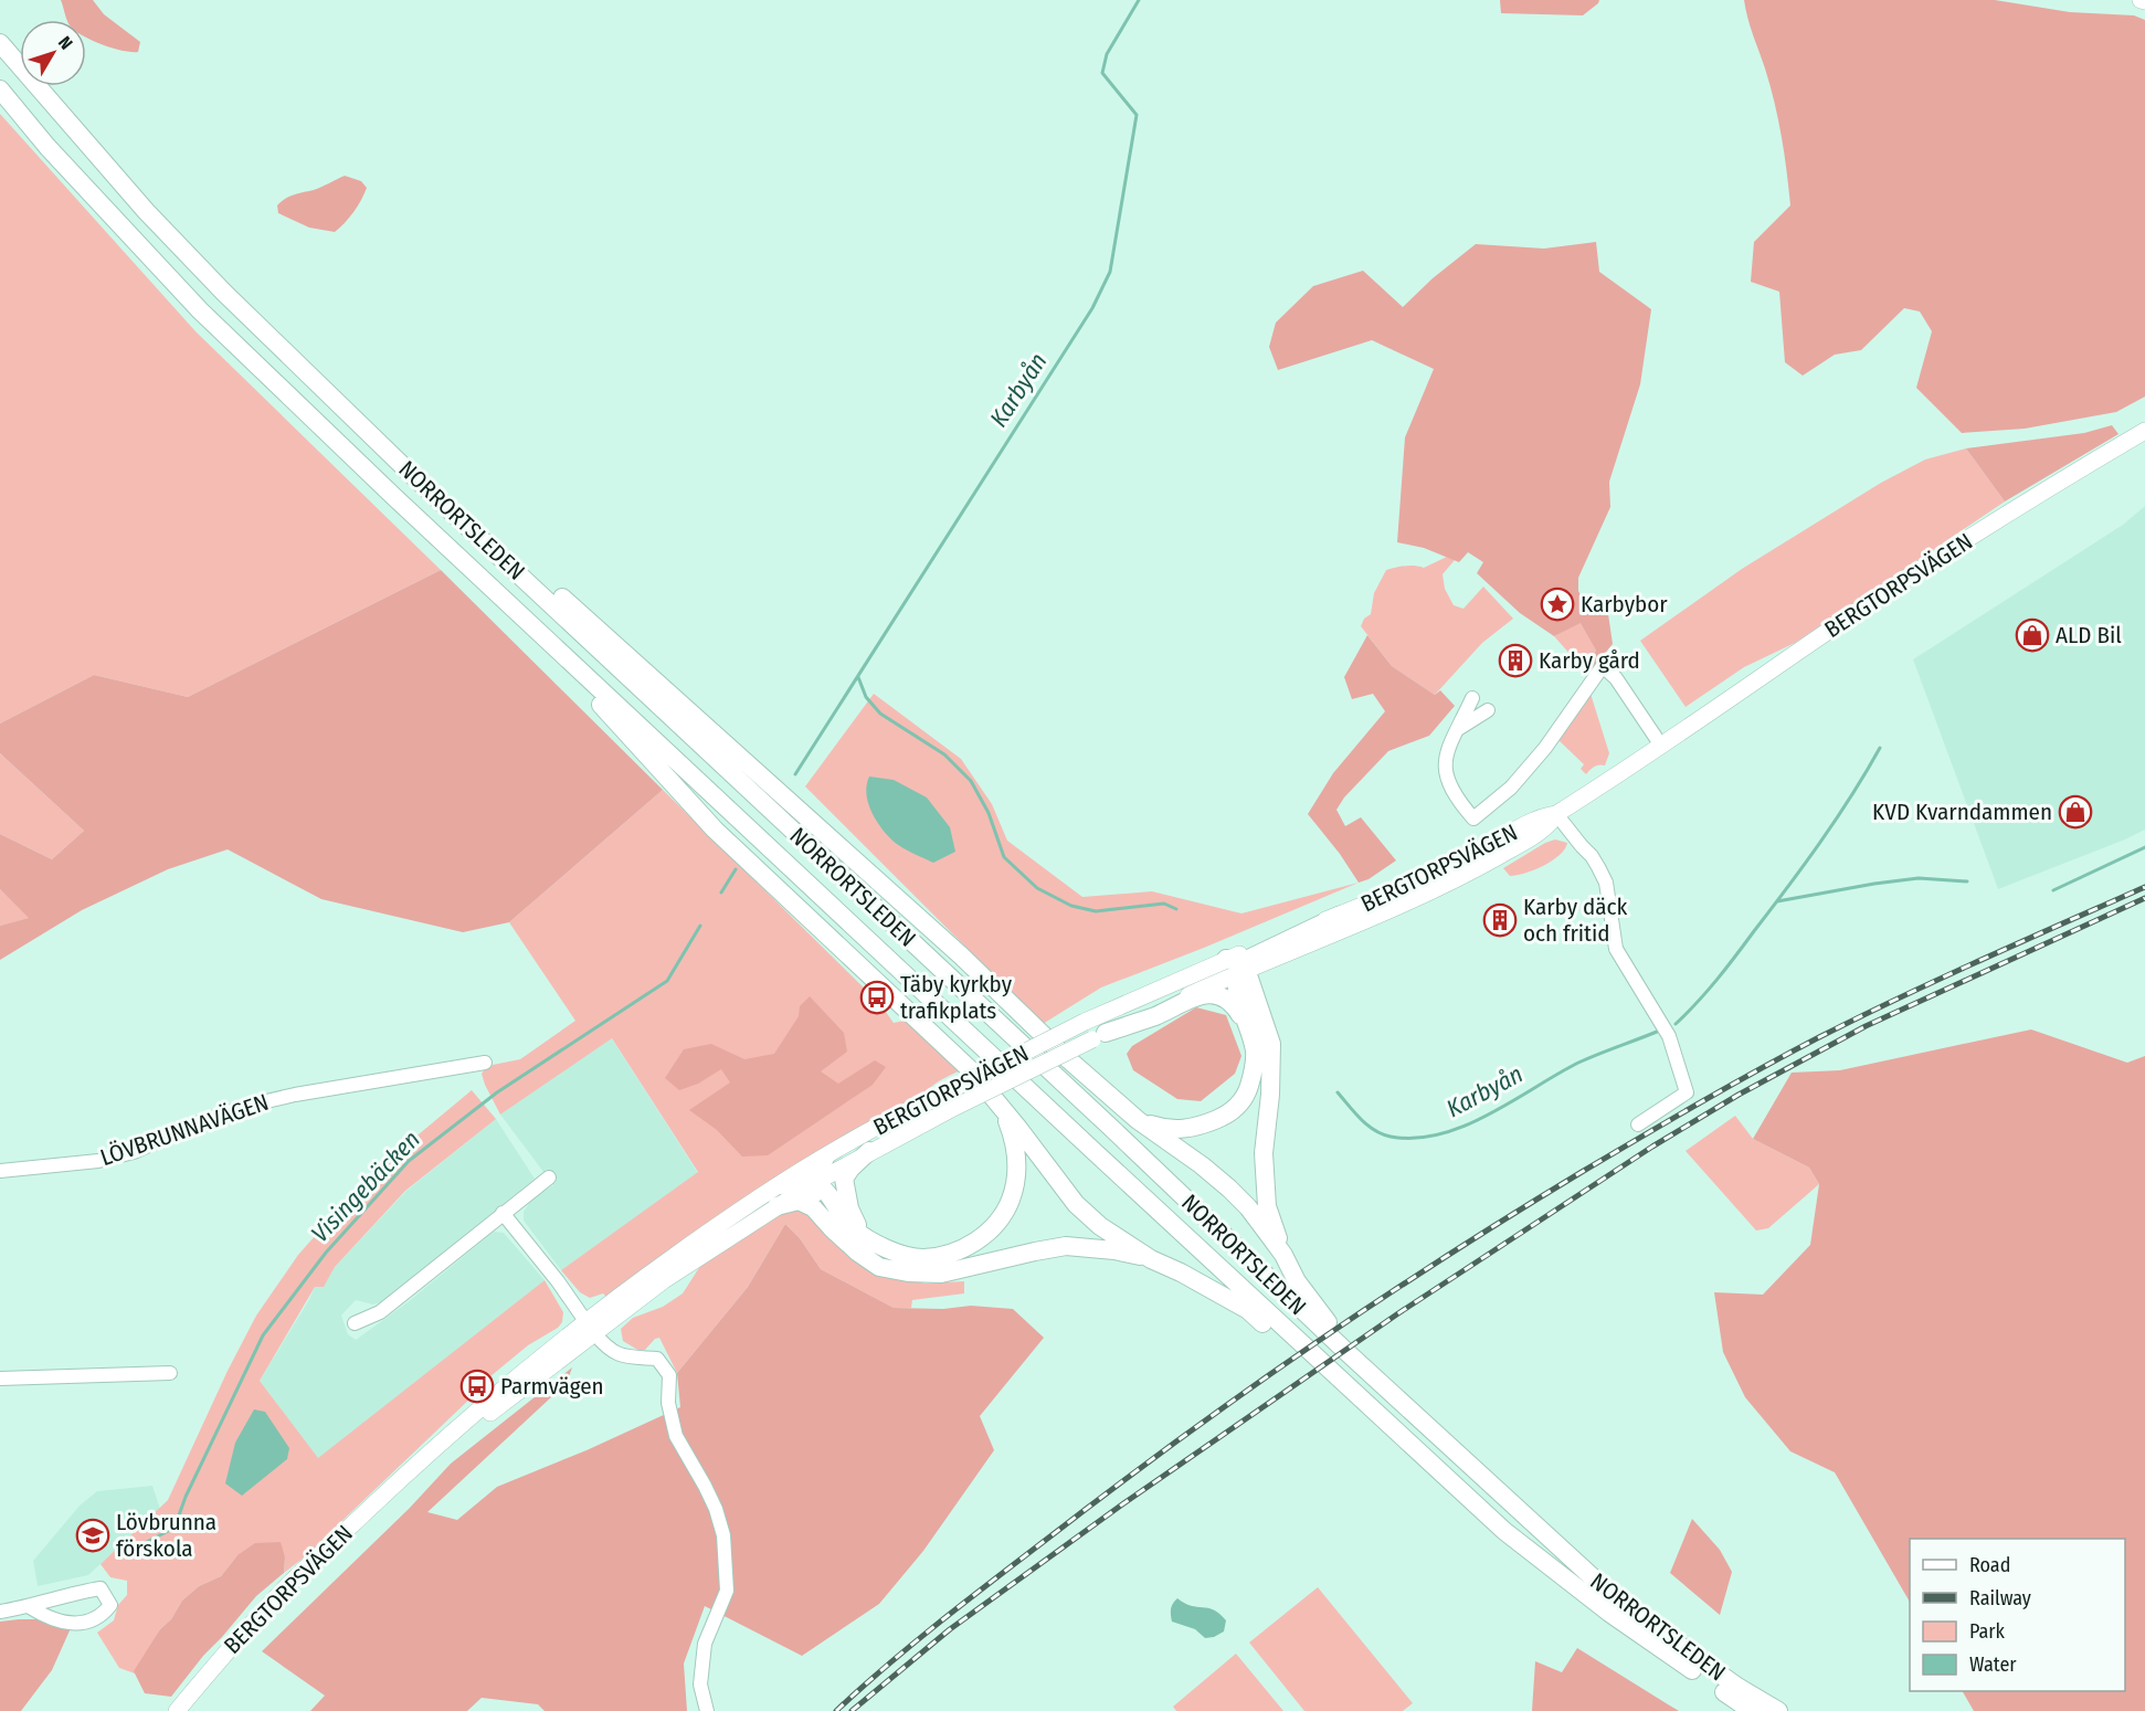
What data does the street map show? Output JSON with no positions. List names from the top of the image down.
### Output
{
  "streets": {
    "highway": ["NORRORTSLEDEN"],
    "main road": ["BERGTORPSVÄGEN"],
    "street": ["LÖVBRUNNAVÄGEN"]
  },
  "water": ["Karbyån", "Visingebäcken"],
  "places": {
    "place": ["Karbybor"],
    "shop": ["ALD Bil", "KVD Kvarndammen"],
    "building": ["Karby gård", "Karby däck och fritid"],
    "bus stop": ["Täby kyrkby trafikplats", "Parmvägen"],
    "school or university": ["Lövbrunna förskola"]
  },
  "legend": [
    "Road",
    "Railway",
    "Park",
    "Water"
  ],
  "north": "top right"
}
